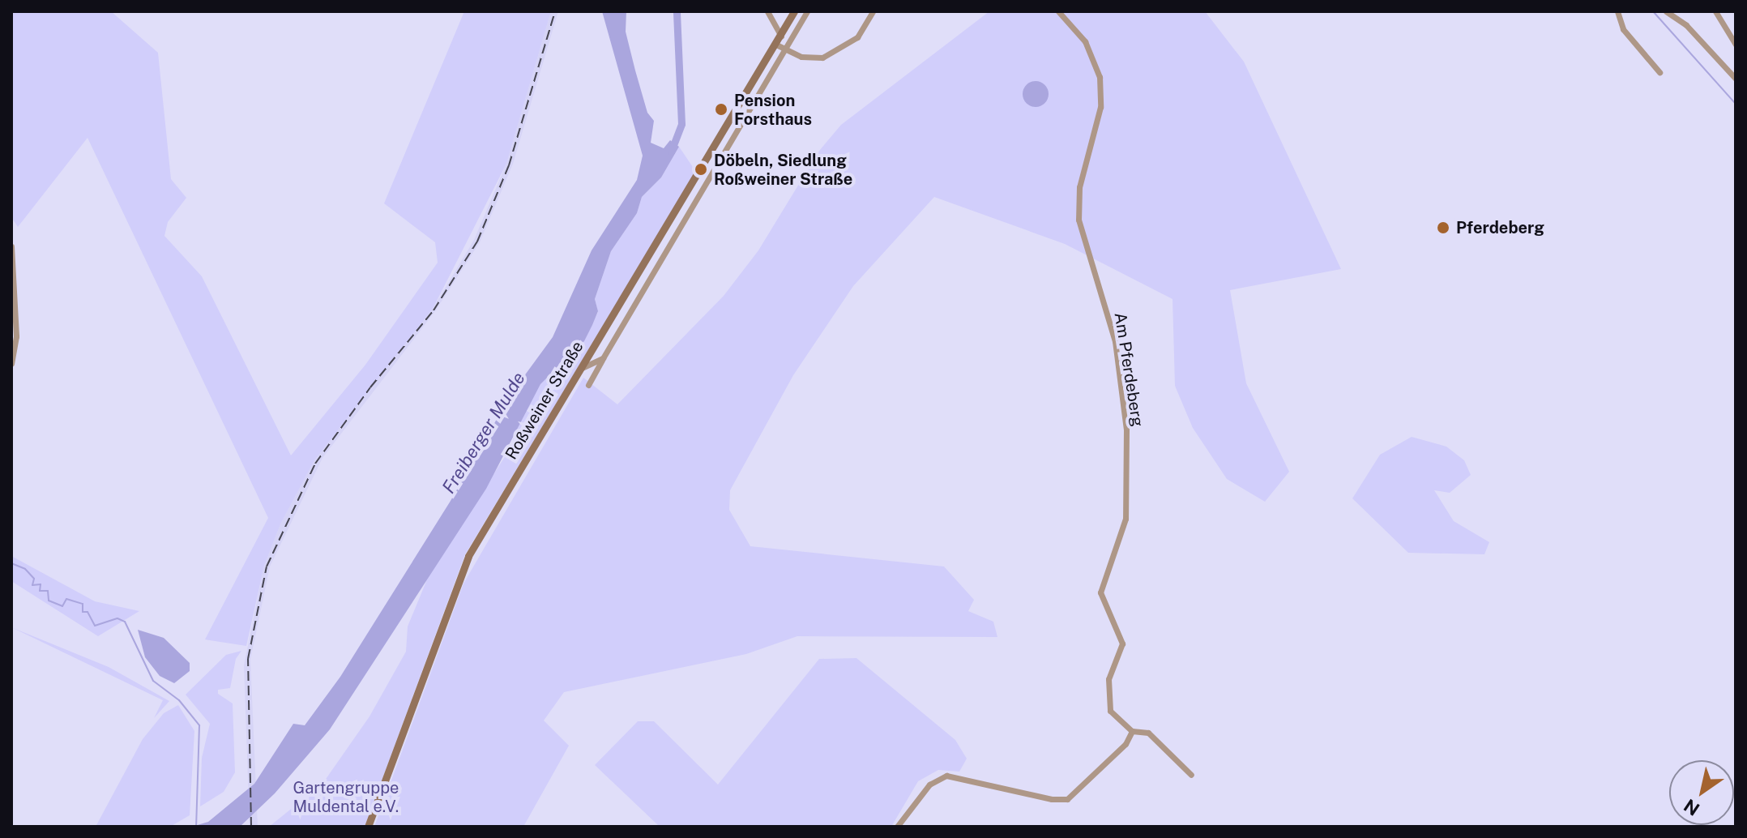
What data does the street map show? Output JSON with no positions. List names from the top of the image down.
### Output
{
  "streets": {
    "main road": ["Roßweiner Straße"],
    "street": ["Am Pferdeberg"]
  },
  "water": ["Freiberger Mulde"],
  "parks": ["Gartengruppe Muldental e.V."],
  "places": ["Pension Forsthaus", "Döbeln, Siedlung Roßweiner Straße", "Pferdeberg"],
  "north": "bottom left"
}
